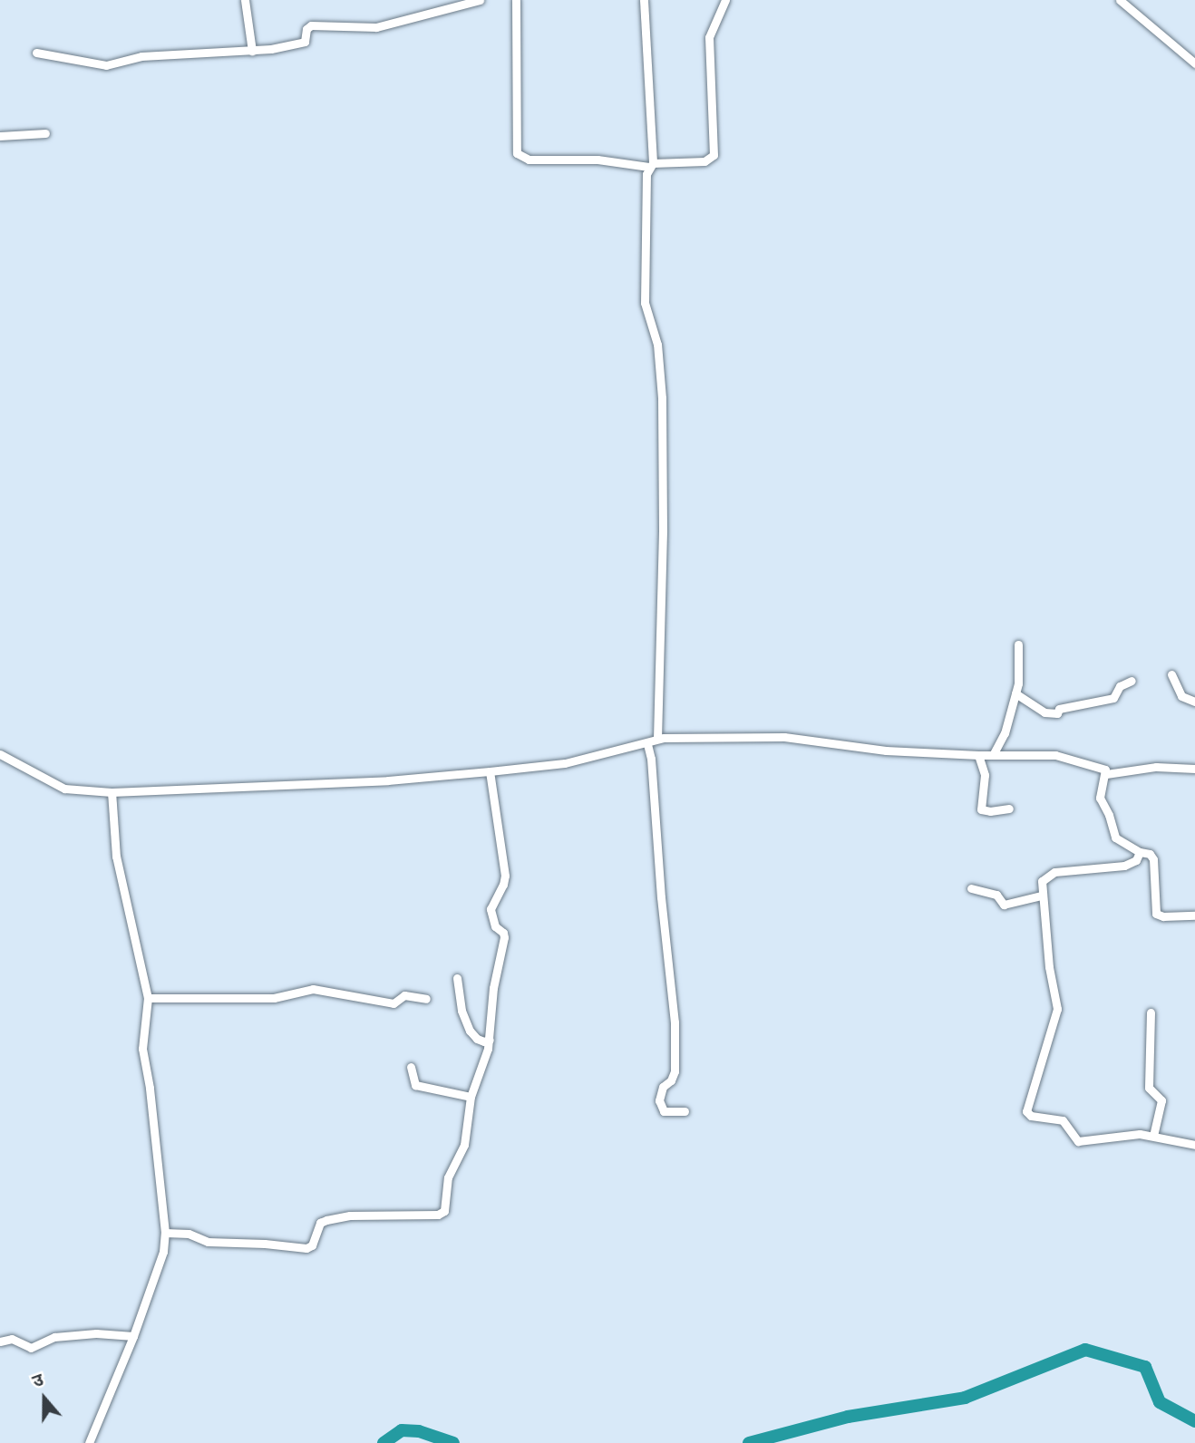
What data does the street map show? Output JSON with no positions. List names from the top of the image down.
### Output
{
  "north": "top"
}
